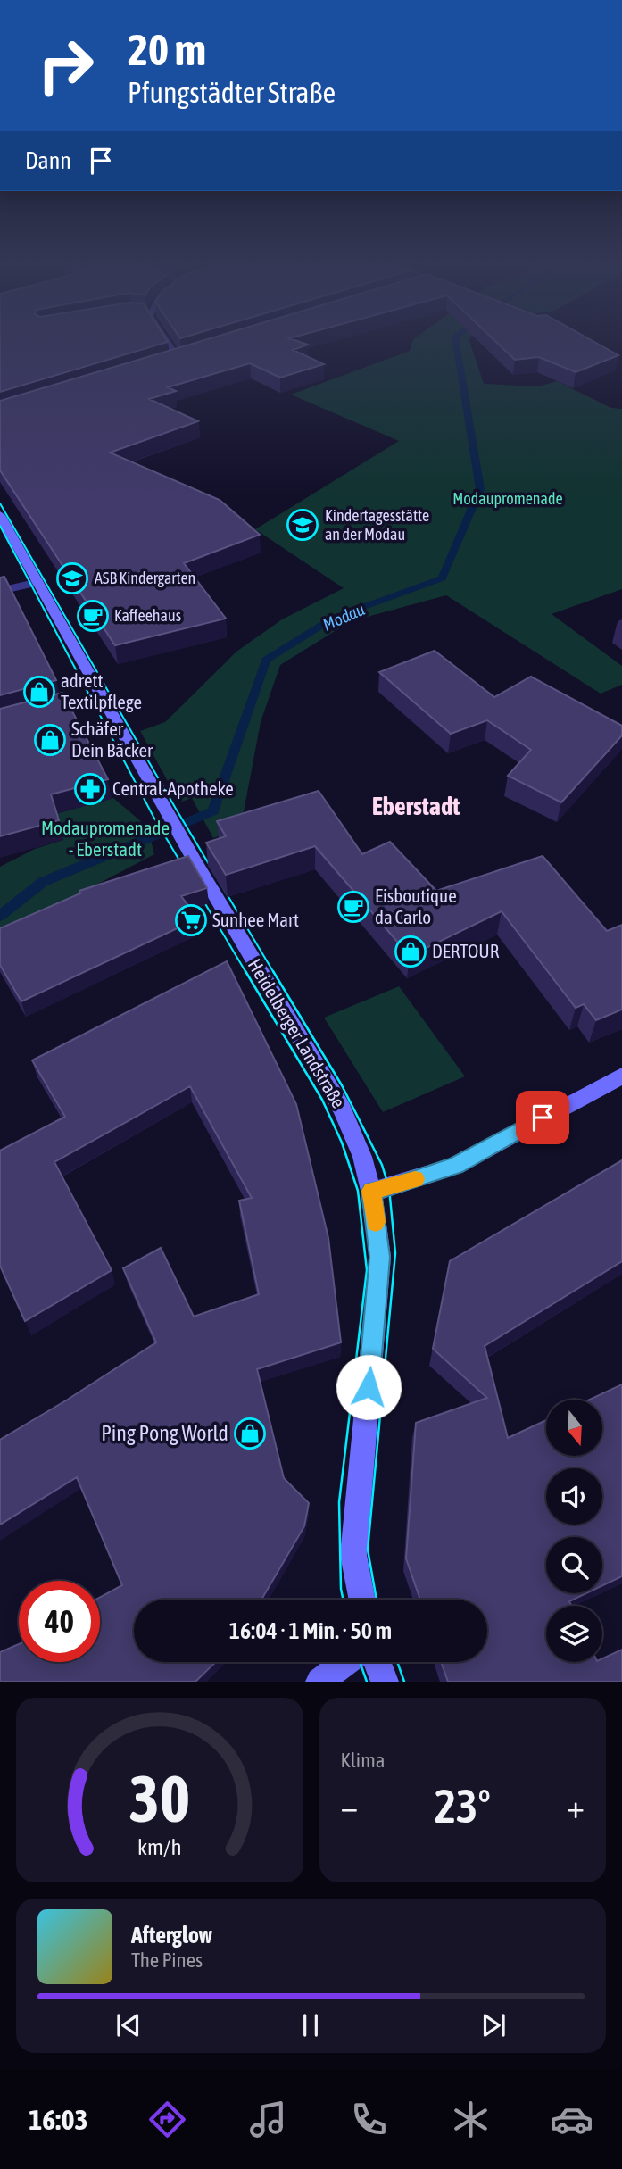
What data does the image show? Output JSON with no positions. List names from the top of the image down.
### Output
{
  "streets": {
    "street": ["Heidelberger Landstraße"]
  },
  "districts": ["Eberstadt"],
  "water": ["Modau"],
  "parks": ["Modaupromenade", "Modaupromenade - Eberstadt"],
  "places": {
    "school or university": ["Kindertagesstätte an der Modau", "ASB Kindergarten"],
    "cafe": ["Kaffeehaus", "Eisboutique da Carlo"],
    "shop": [
      "adrett Textilpflege",
      "Schäfer Dein Bäcker",
      "DERTOUR",
      "Ping Pong World"
    ],
    "pharmacy": ["Central-Apotheke"],
    "supermarket": ["Sunhee Mart"]
  },
  "north": "bottom",
  "page": {
    "turn": ["20 m", "Pfungstädter Straße"],
    "then": "Dann",
    "limit": "40",
    "trip": "16:04 · 1 Min. · 50 m",
    "tile": "Klima",
    "heat": ["−", "23°", "+"],
    "song": ["Afterglow", "The Pines"],
    "tabs": "16:03",
    "gauge": ["30", "km/h"]
  }
}
